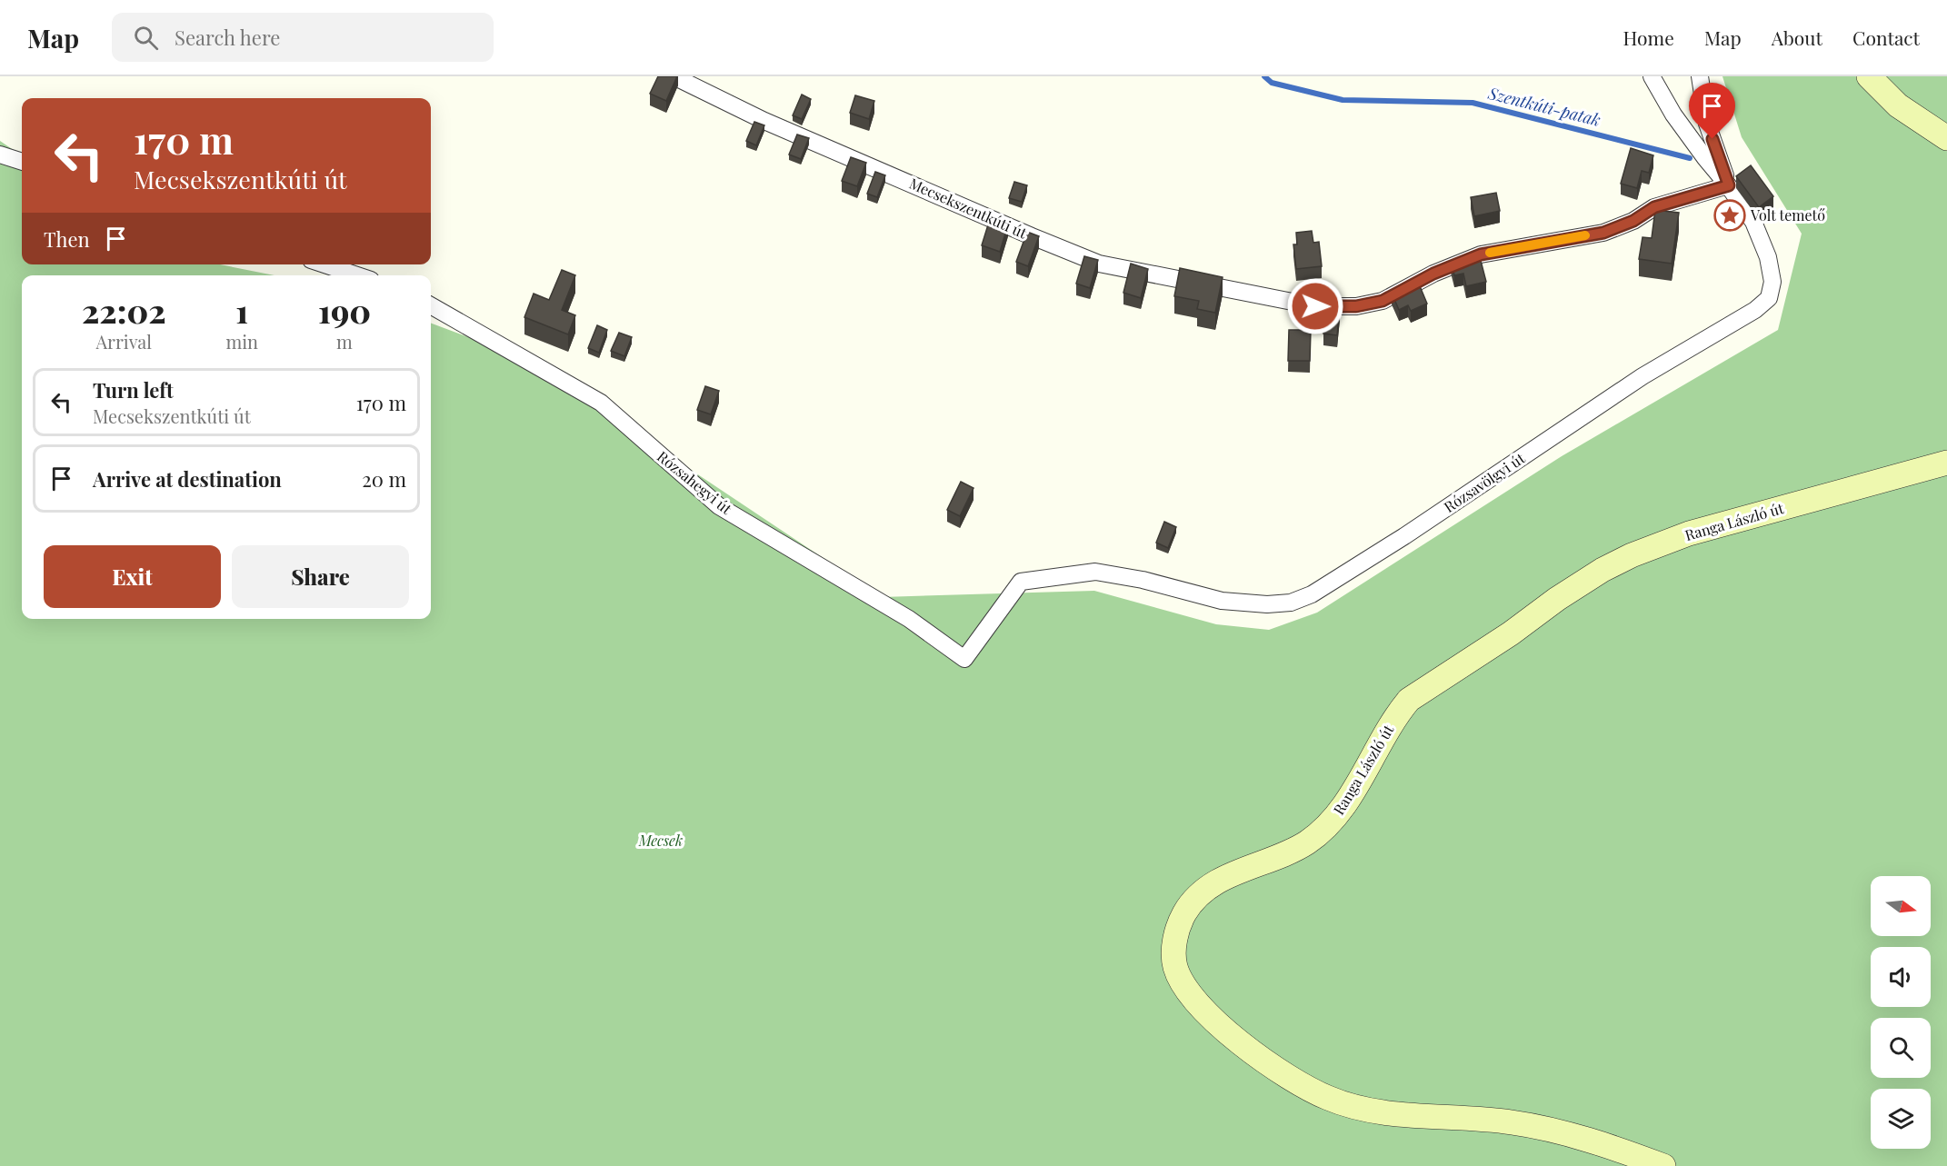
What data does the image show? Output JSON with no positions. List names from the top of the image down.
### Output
{
  "streets": {
    "main road": ["Ranga László út"],
    "street": ["Mecsekszentkúti út", "Rózsahegyi út", "Rózsavölgyi út"]
  },
  "crossings": [
    ["Mecsekszentkúti út", "Rózsavölgyi út"],
    ["Rózsahegyi út", "Rózsavölgyi út"]
  ],
  "water": ["Szentkúti-patak"],
  "parks": ["Mecsek"],
  "places": {
    "place": ["Volt temető"]
  },
  "north": "right",
  "page": {
    "header": "Map",
    "search": "Search here",
    "nav": [
      "Home",
      "Map",
      "About",
      "Contact"
    ],
    "turn": ["170 m", "Mecsekszentkúti út"],
    "then": "Then",
    "eta": [
      "22:02",
      "Arrival",
      "1",
      "min",
      "190",
      "m"
    ],
    "list": [
      {
        "name": "Turn left",
        "note": "Mecsekszentkúti út",
        "value": "170 m"
      },
      {
        "name": "Arrive at destination",
        "value": "20 m"
      }
    ],
    "buttons": ["Exit", "Share"]
  }
}
